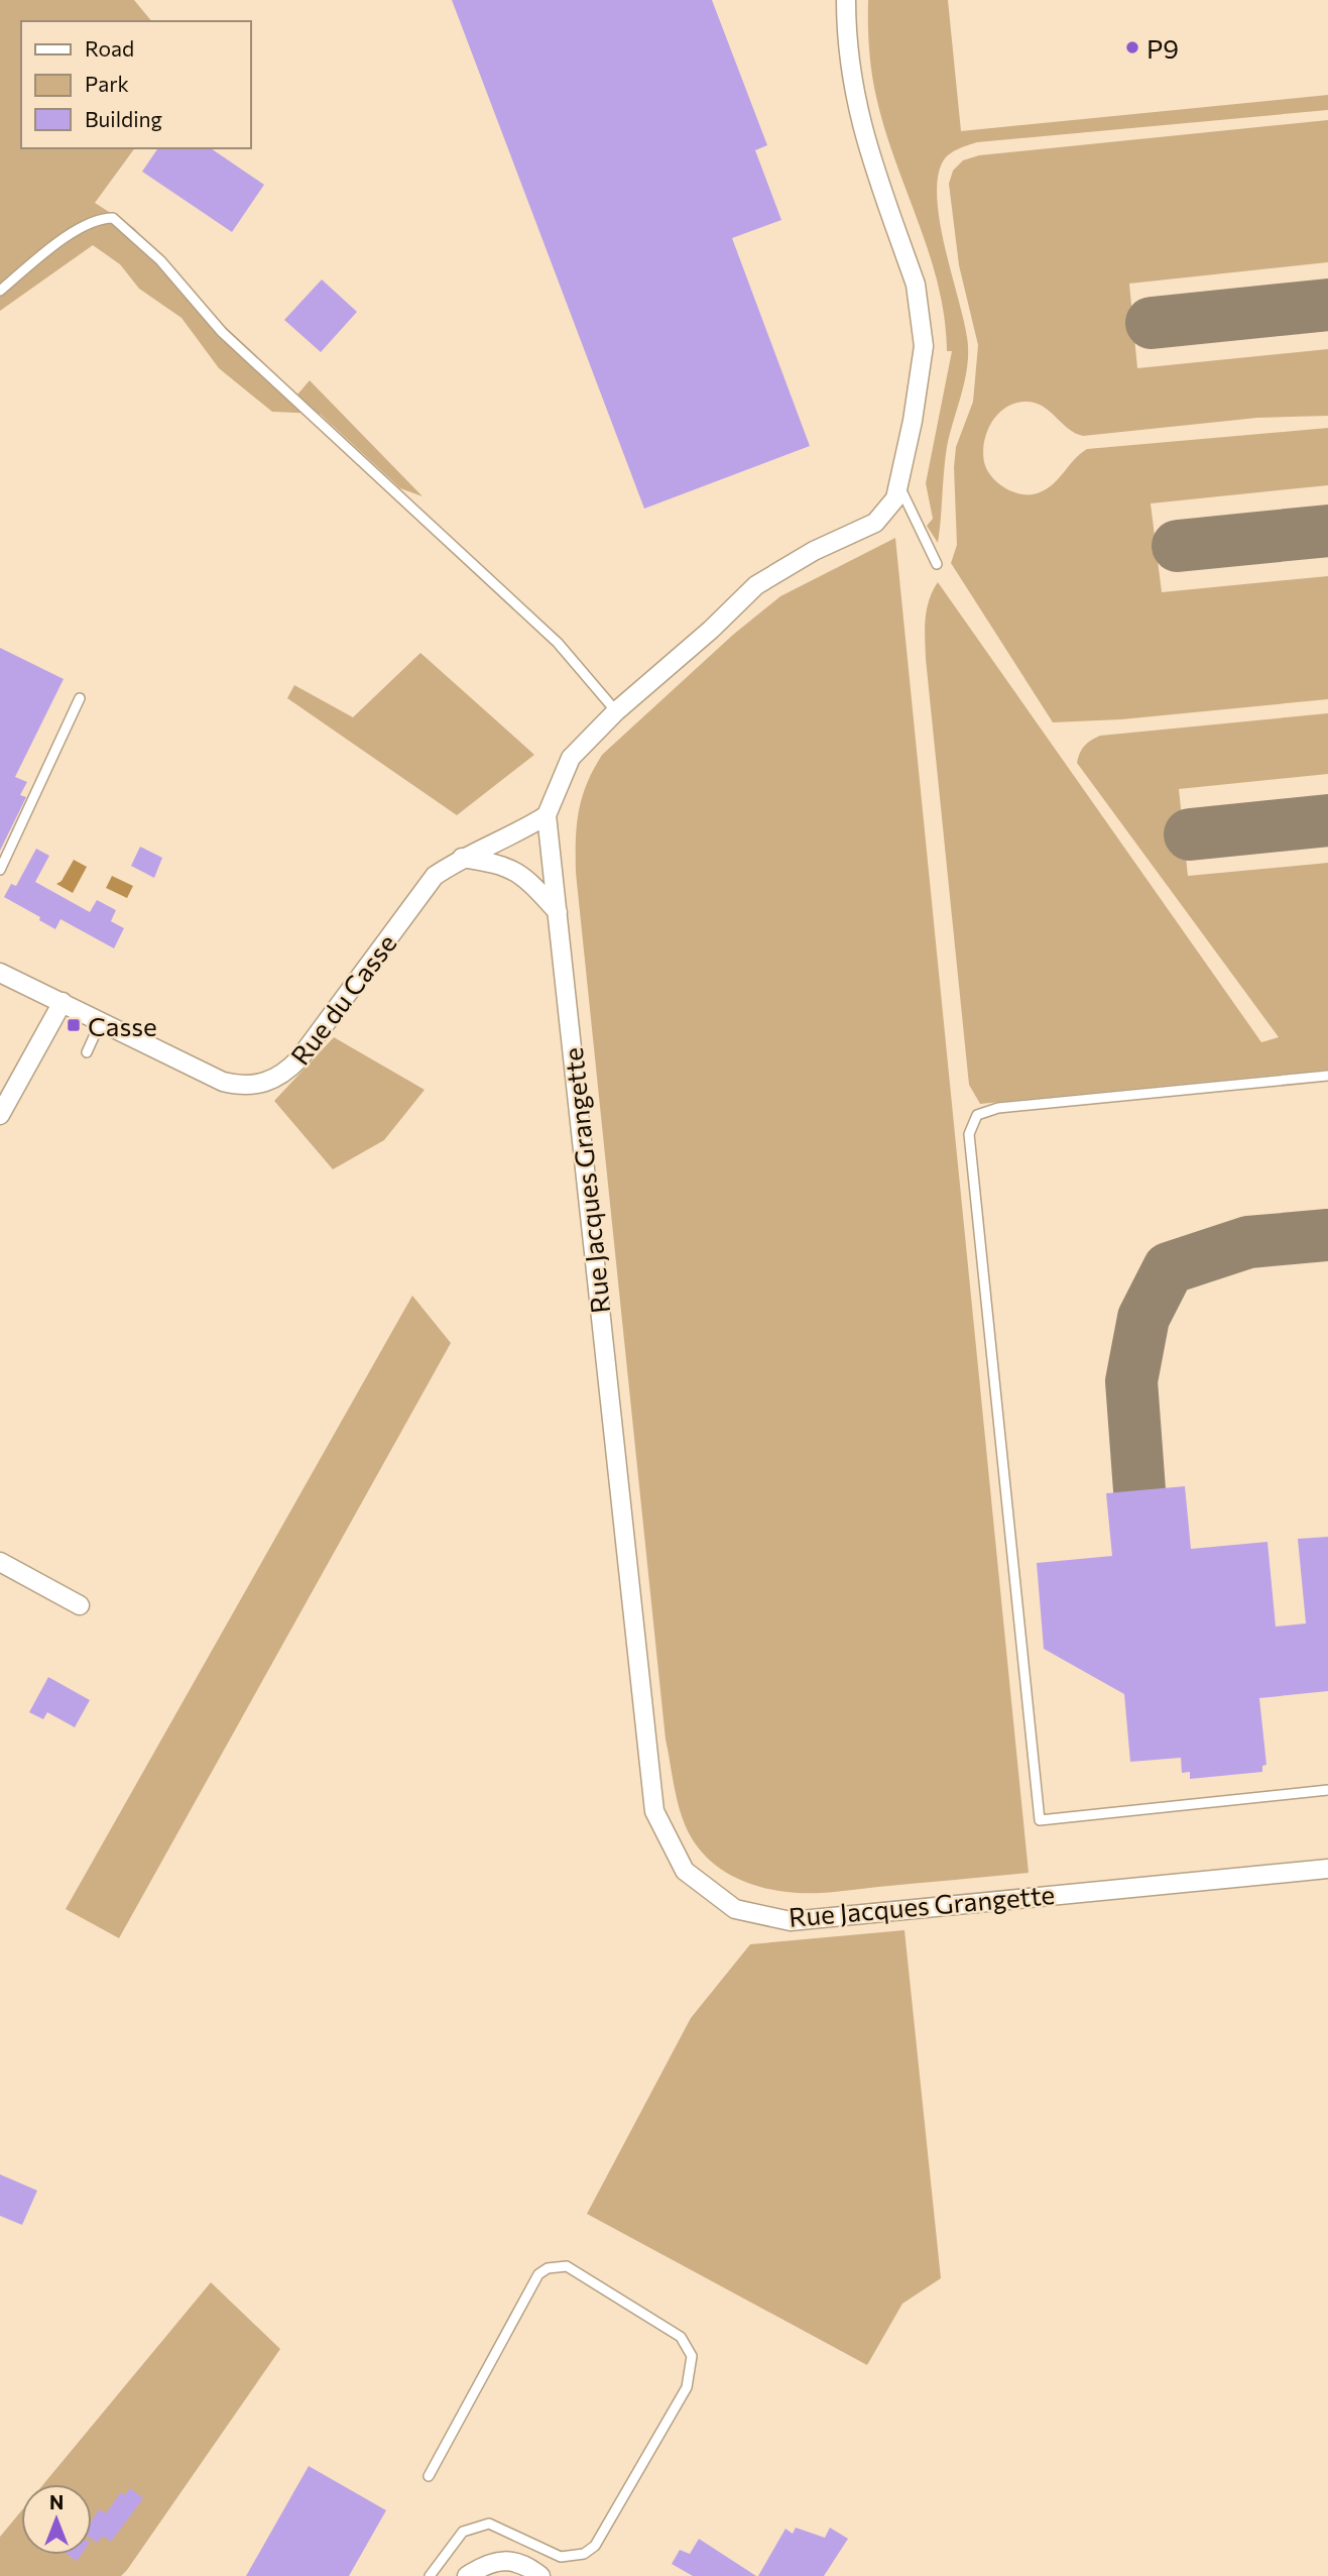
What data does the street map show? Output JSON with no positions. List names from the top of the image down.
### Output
{
  "streets": {
    "street": ["Rue du Casse", "Rue Jacques Grangette"]
  },
  "crossings": [
    ["Rue du Casse", "Rue Jacques Grangette"]
  ],
  "places": {
    "other": ["P9"],
    "transit": ["Casse"]
  },
  "legend": ["Road", "Park", "Building"],
  "north": "top"
}
